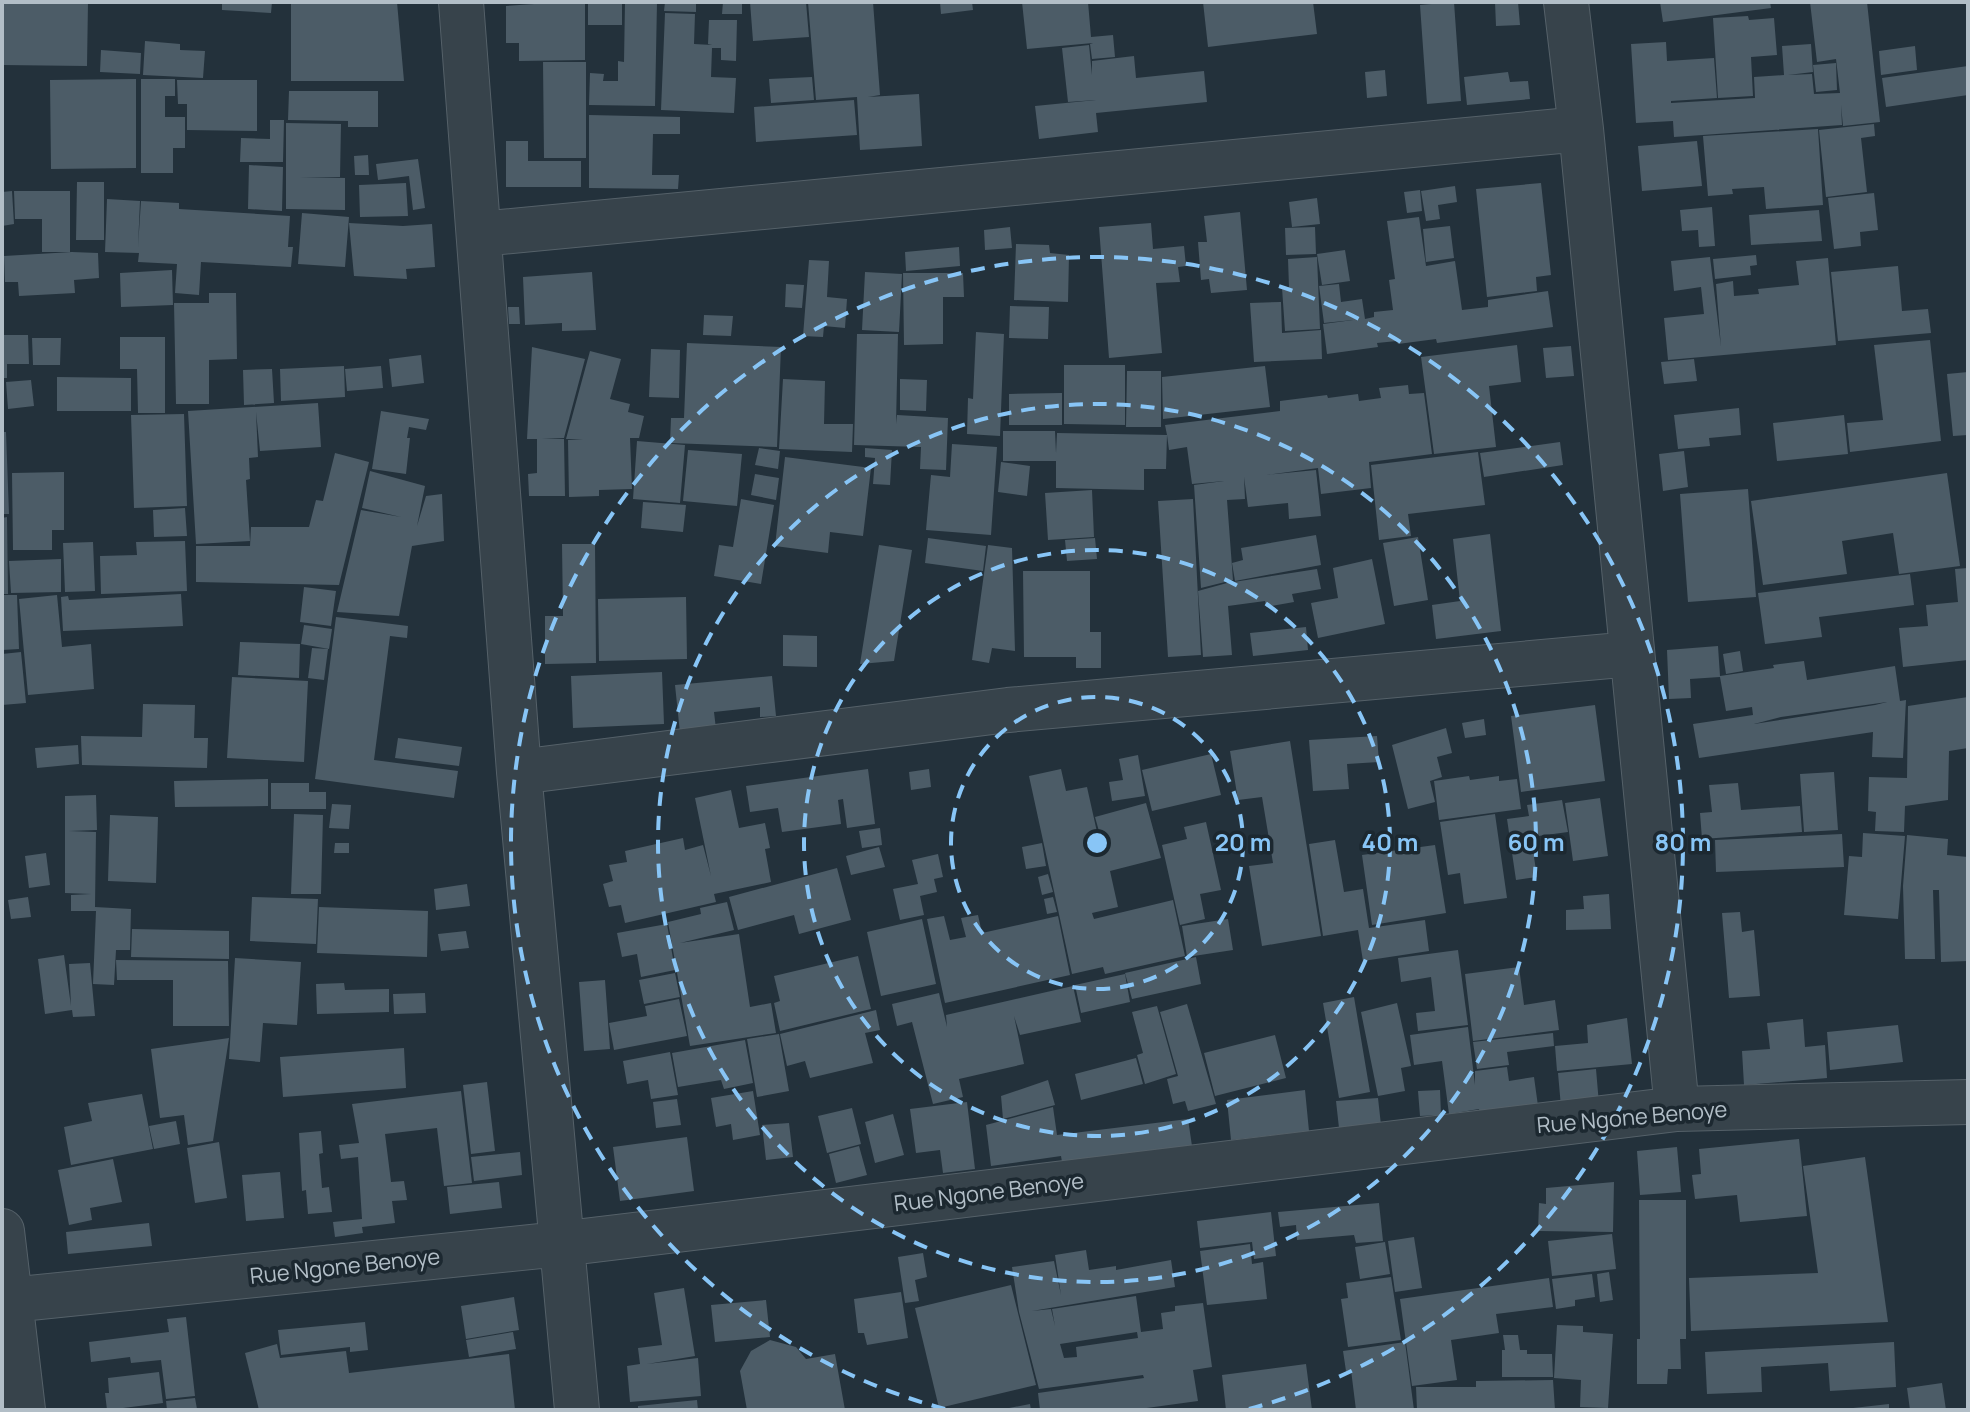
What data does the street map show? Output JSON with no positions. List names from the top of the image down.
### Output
{
  "streets": {
    "street": ["Rue Ngone Benoye"]
  },
  "rings": [
    "20 m",
    "40 m",
    "60 m",
    "80 m"
  ]
}
